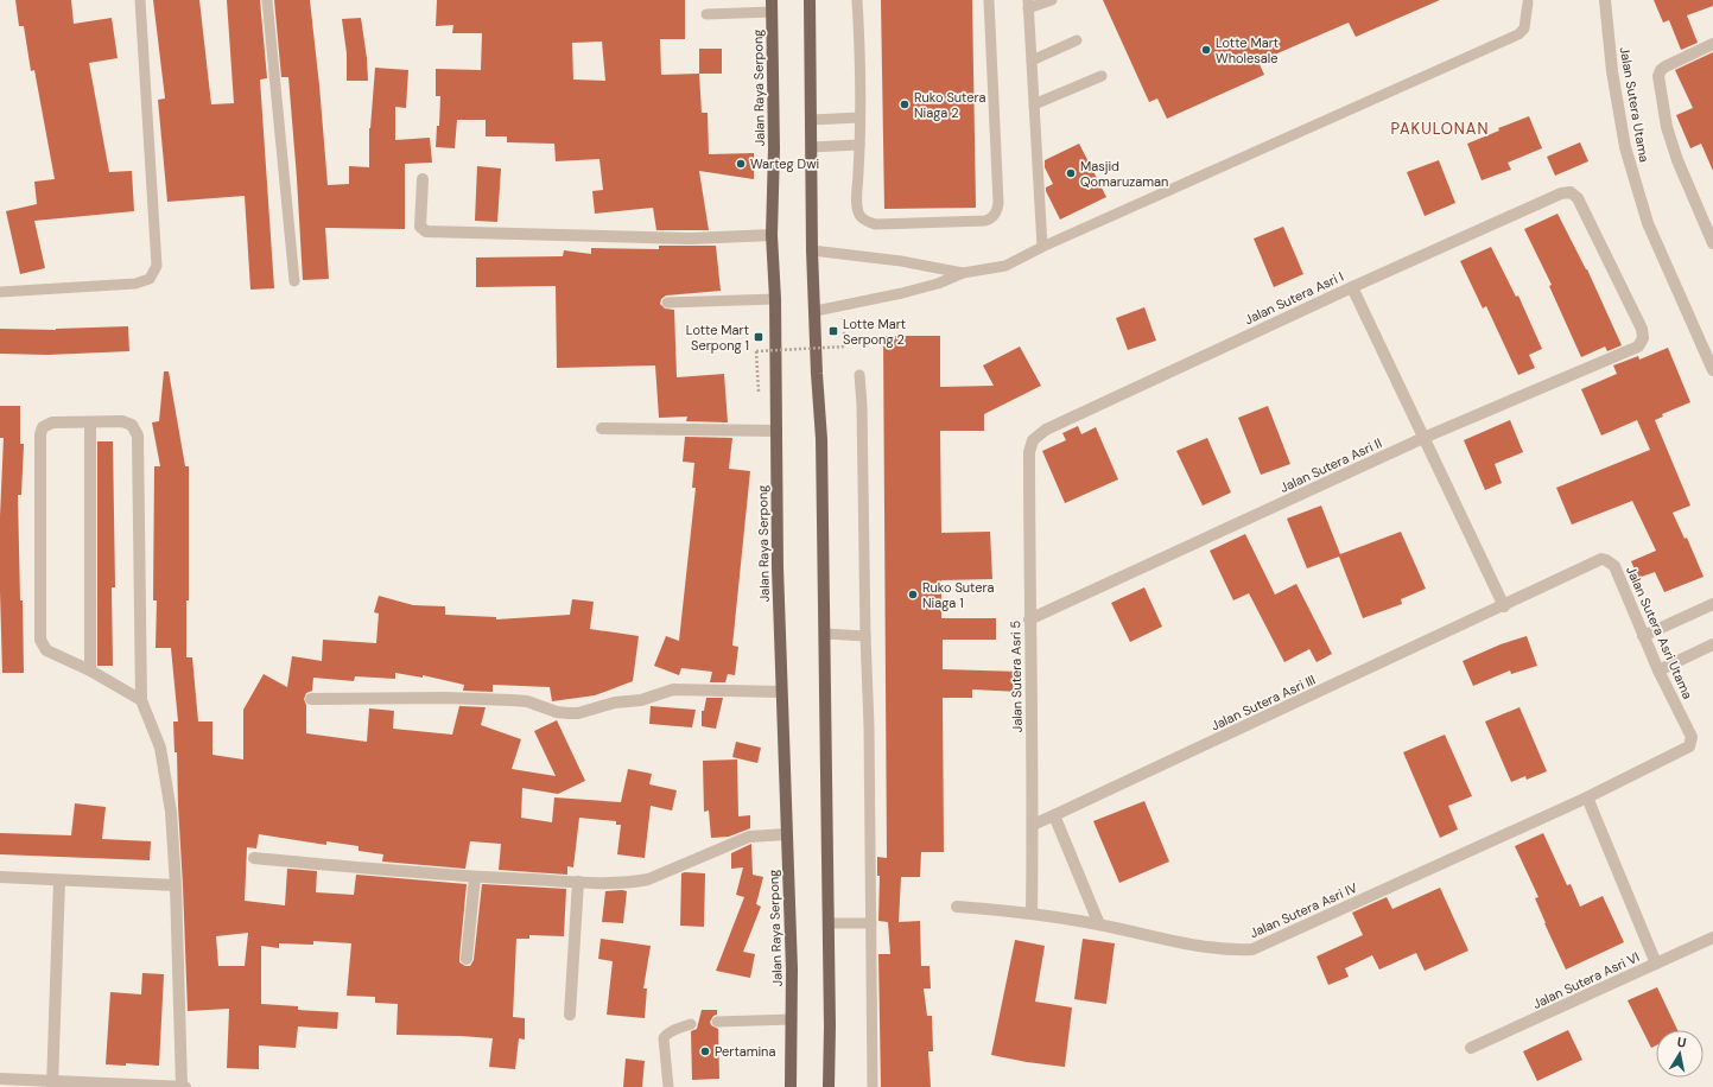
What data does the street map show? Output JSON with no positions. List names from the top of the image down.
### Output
{
  "streets": {
    "main road": ["Jalan Raya Serpong"],
    "street": [
      "Jalan Sutera Utama",
      "Jalan Sutera Asri I",
      "Jalan Sutera Asri II",
      "Jalan Sutera Asri Utama",
      "Jalan Sutera Asri 5",
      "Jalan Sutera Asri III",
      "Jalan Sutera Asri IV",
      "Jalan Sutera Asri VI"
    ]
  },
  "crossings": [
    ["Jalan Sutera Asri I", "Jalan Sutera Asri II"],
    ["Jalan Sutera Asri I", "Jalan Sutera Asri 5"],
    ["Jalan Sutera Asri II", "Jalan Sutera Asri 5"],
    ["Jalan Sutera Asri Utama", "Jalan Sutera Asri III"],
    ["Jalan Sutera Asri Utama", "Jalan Sutera Asri IV"],
    ["Jalan Sutera Asri 5", "Jalan Sutera Asri III"],
    ["Jalan Sutera Asri 5", "Jalan Sutera Asri IV"]
  ],
  "districts": ["PAKULONAN"],
  "places": {
    "other": [
      "Lotte Mart Wholesale",
      "Ruko Sutera Niaga 2",
      "Warteg Dwi",
      "Masjid Qomaruzaman",
      "Ruko Sutera Niaga 1",
      "Pertamina"
    ],
    "transit": ["Lotte Mart Serpong 2", "Lotte Mart Serpong 1"]
  },
  "north": "top"
}
